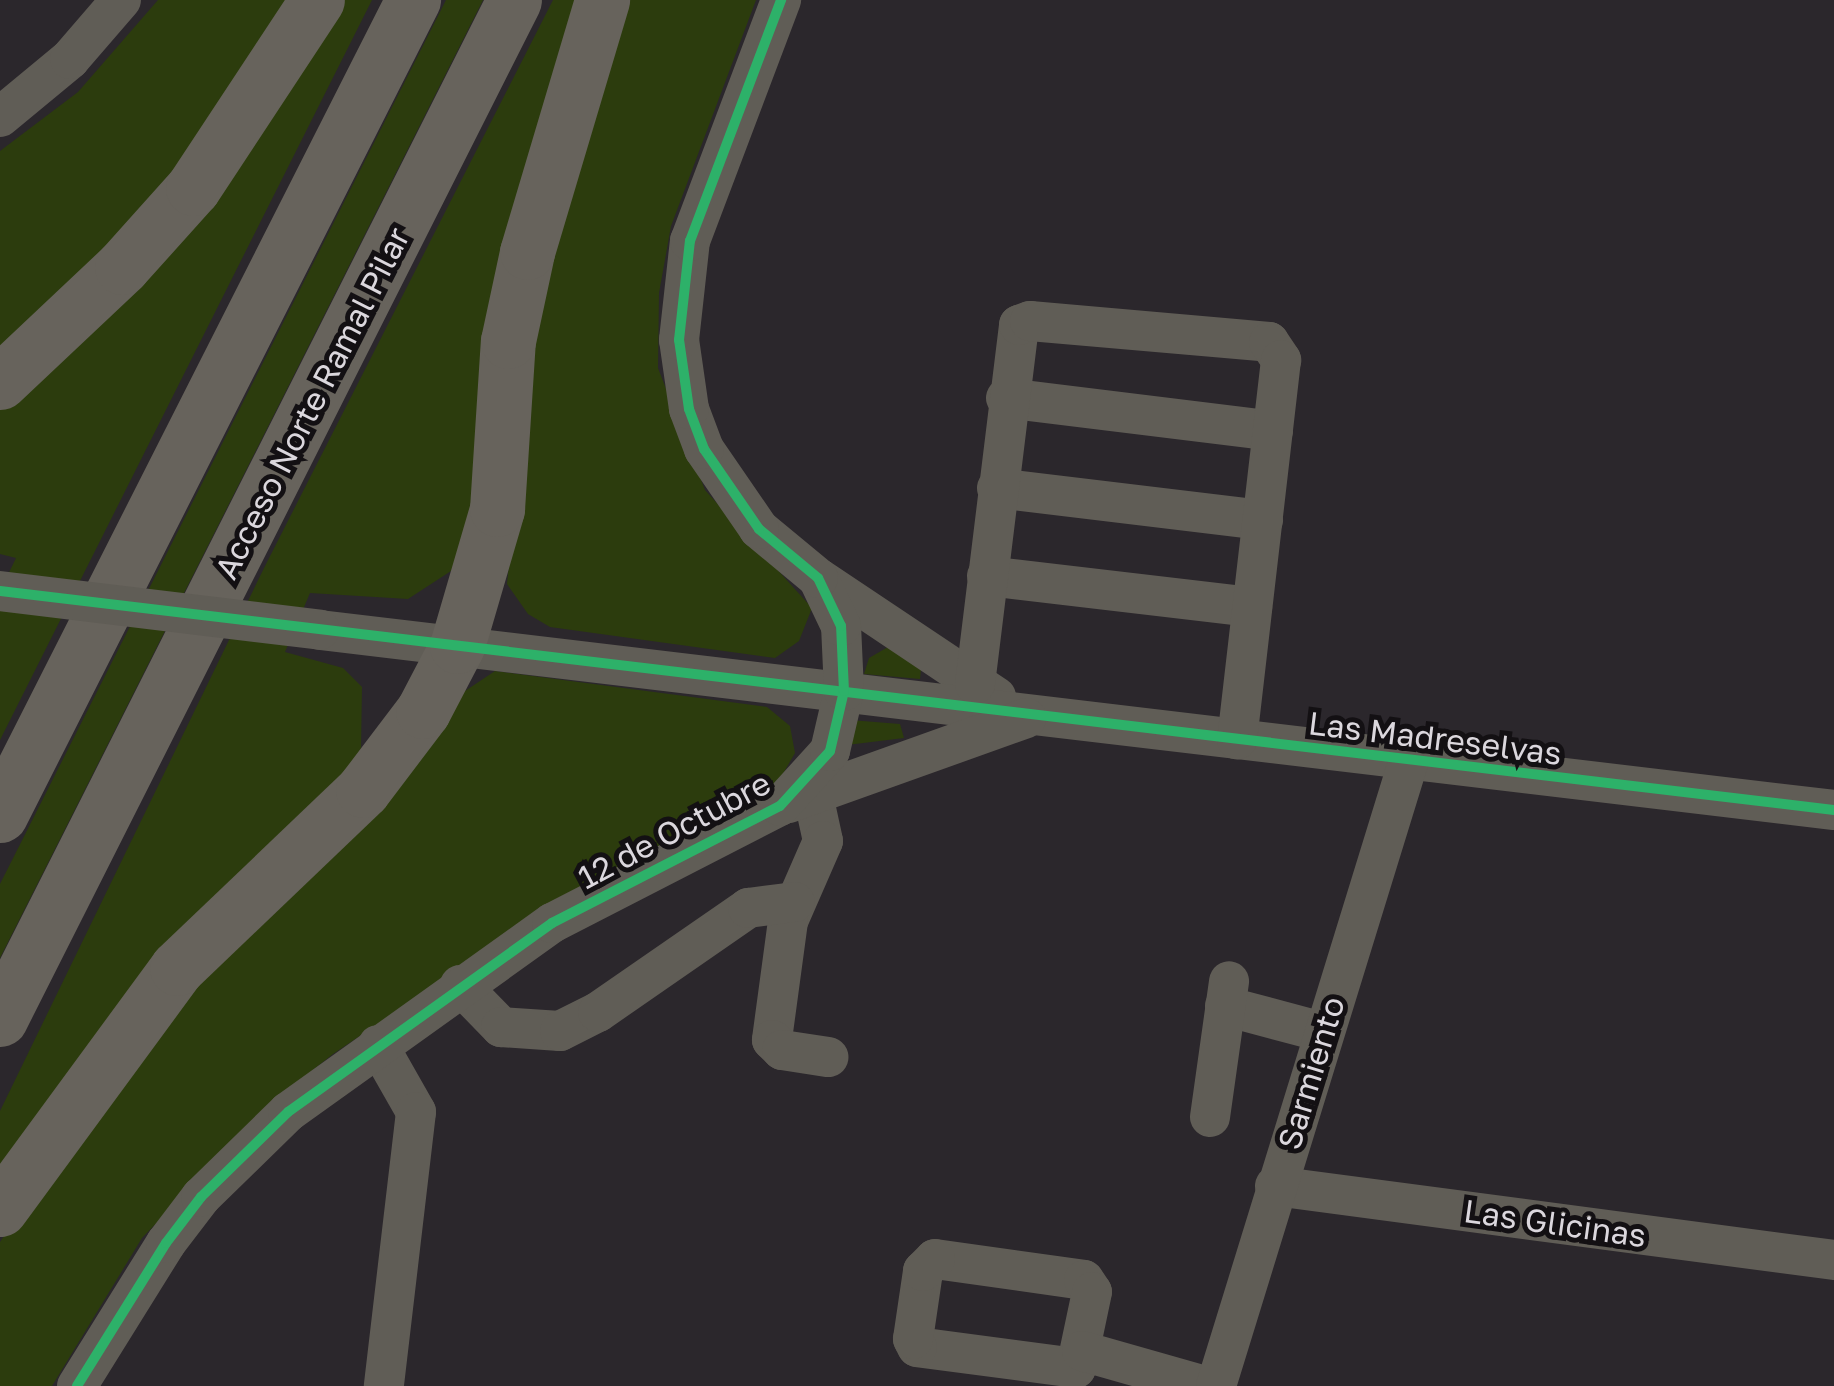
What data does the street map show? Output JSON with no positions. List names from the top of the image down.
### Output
{
  "streets": {
    "highway": ["Acceso Norte Ramal Pilar"],
    "street": [
      "Las Madreselvas",
      "12 de Octubre",
      "Sarmiento",
      "Las Glicinas"
    ]
  },
  "crossings": [
    ["Las Madreselvas", "12 de Octubre"],
    ["Las Madreselvas", "Sarmiento"],
    ["Sarmiento", "Las Glicinas"]
  ]
}
